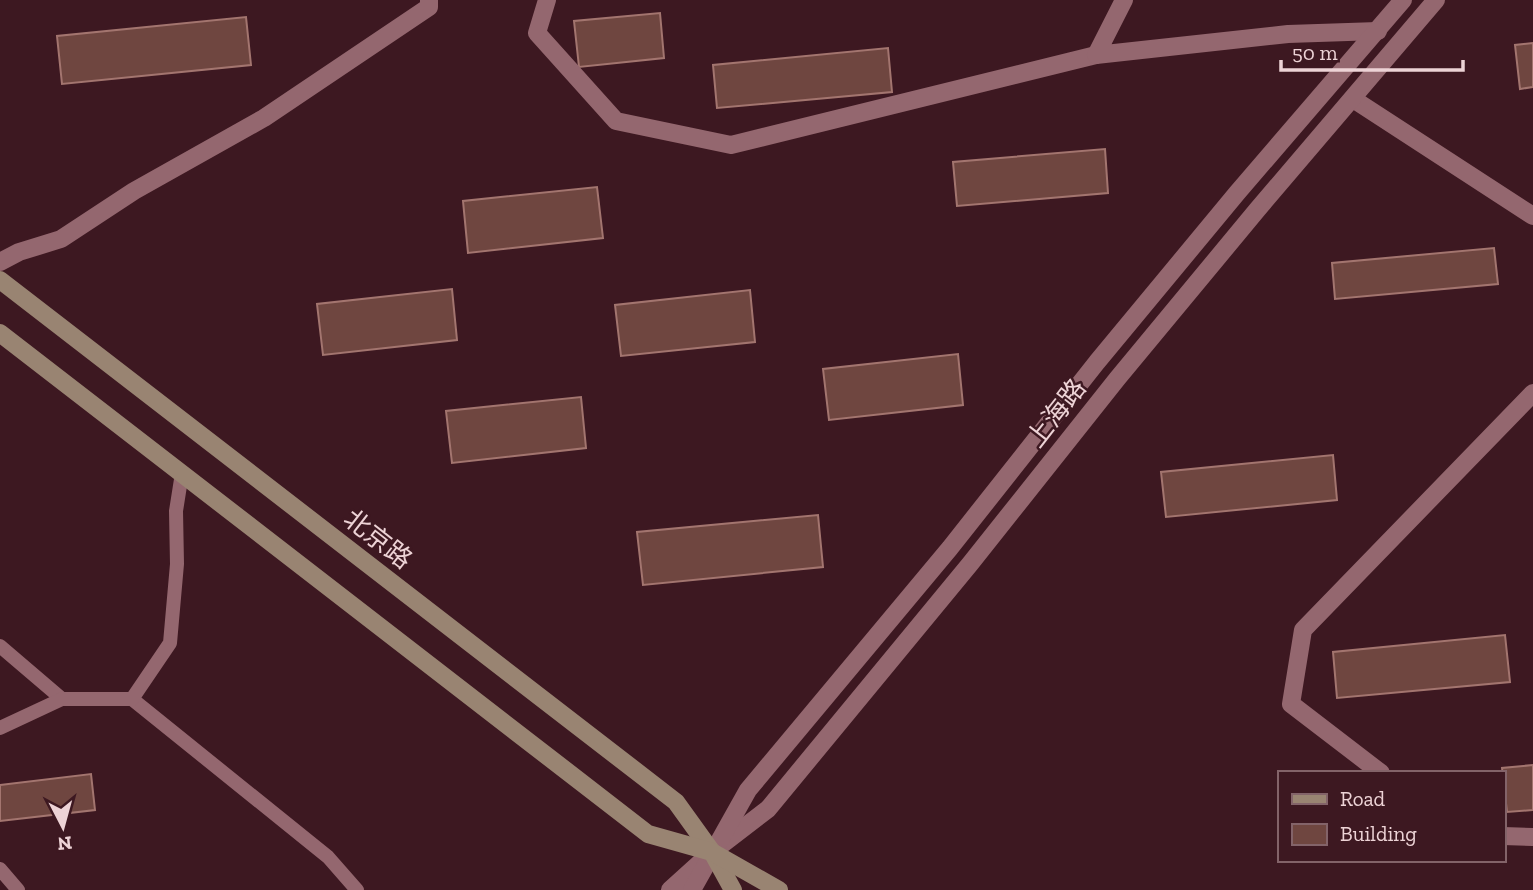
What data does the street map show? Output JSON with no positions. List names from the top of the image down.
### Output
{
  "streets": {
    "main road": ["北京路"],
    "street": ["上海路"]
  },
  "crossings": [
    ["上海路", "北京路"]
  ],
  "legend": ["Road", "Building"],
  "scale_bar": "50 m",
  "north": "bottom"
}
